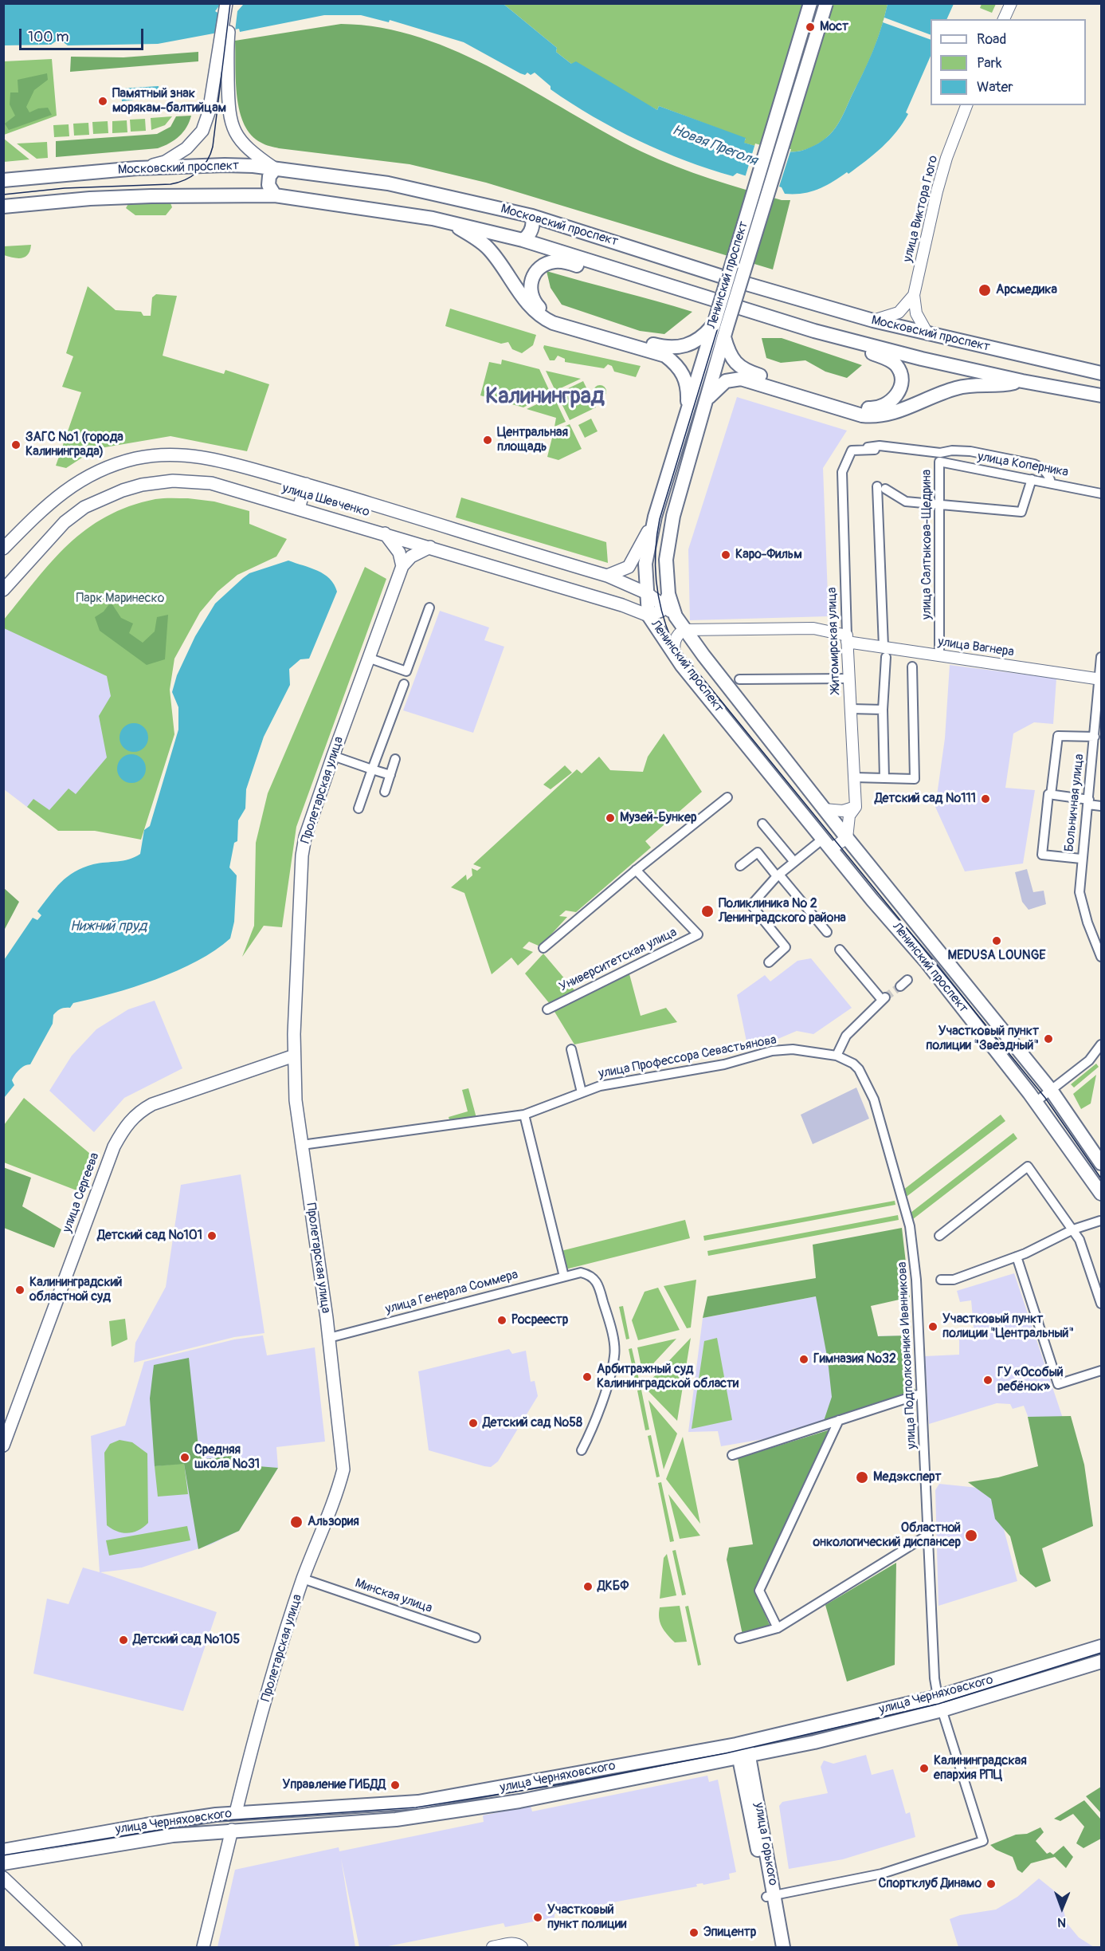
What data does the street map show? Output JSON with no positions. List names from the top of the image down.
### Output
{
  "streets": {
    "main road": [
      "Московский проспект",
      "Ленинский проспект",
      "улица Шевченко",
      "Пролетарская улица",
      "улица Сергеева",
      "улица Черняховского",
      "улица Горького"
    ],
    "street": [
      "улица Виктора Гюго",
      "улица Коперника",
      "улица Салтыкова-Щедрина",
      "Житомирская улица",
      "улица Вагнера",
      "Больничная улица",
      "Университетская улица",
      "улица Профессора Севастьянова",
      "улица Генерала Соммера",
      "улица Подполковника Иванникова",
      "Минская улица"
    ]
  },
  "crossings": [
    ["Московский проспект", "улица Виктора Гюго"],
    ["Ленинский проспект", "улица Шевченко"],
    ["Ленинский проспект", "Житомирская улица"],
    ["Ленинский проспект", "улица Вагнера"],
    ["улица Коперника", "улица Салтыкова-Щедрина"],
    ["улица Салтыкова-Щедрина", "улица Вагнера"],
    ["Житомирская улица", "улица Вагнера"],
    ["улица Вагнера", "Больничная улица"],
    ["Пролетарская улица", "улица Профессора Севастьянова"],
    ["Пролетарская улица", "улица Сергеева"],
    ["Пролетарская улица", "улица Генерала Соммера"],
    ["Пролетарская улица", "Минская улица"],
    ["Пролетарская улица", "улица Черняховского"],
    ["улица Профессора Севастьянова", "улица Подполковника Иванникова"],
    ["улица Подполковника Иванникова", "улица Черняховского"],
    ["улица Подполковника Иванникова", "улица Горького"],
    ["улица Черняховского", "улица Горького"]
  ],
  "districts": ["Калининград"],
  "water": ["Новая Преголя", "Нижний пруд"],
  "parks": ["Парк Маринеско"],
  "places": [
    "Мост",
    "Памятный знак морякам-балтийцам",
    "Арсмедика",
    "Центральная площадь",
    "ЗАГС №1 (города Калининграда)",
    "Каро-Фильм",
    "Детский сад №111",
    "Музей-Бункер",
    "Поликлиника № 2 Ленинградского района",
    "MEDUSA LOUNGE",
    "Участковый пункт полиции \"Звездный\"",
    "Детский сад №101",
    "Калининградский областной суд",
    "Росрeeстр",
    "Участковый пункт полиции \"Центральный\"",
    "Гимназия №32",
    "Арбитражный суд Калининградской области",
    "ГУ «Особый ребёнок»",
    "Детский сад №58",
    "Средняя школа №31",
    "Медэксперт",
    "Альзория",
    "Областной онкологический диспансер",
    "ДКБФ",
    "Детский сад №105",
    "Калининградская епархия РПЦ",
    "Управление ГИБДД",
    "Спортклуб Динамо",
    "Участковый пункт полиции",
    "Эпицентр"
  ],
  "legend": ["Road", "Park", "Water"],
  "scale_bar": "100 m",
  "north": "bottom"
}
